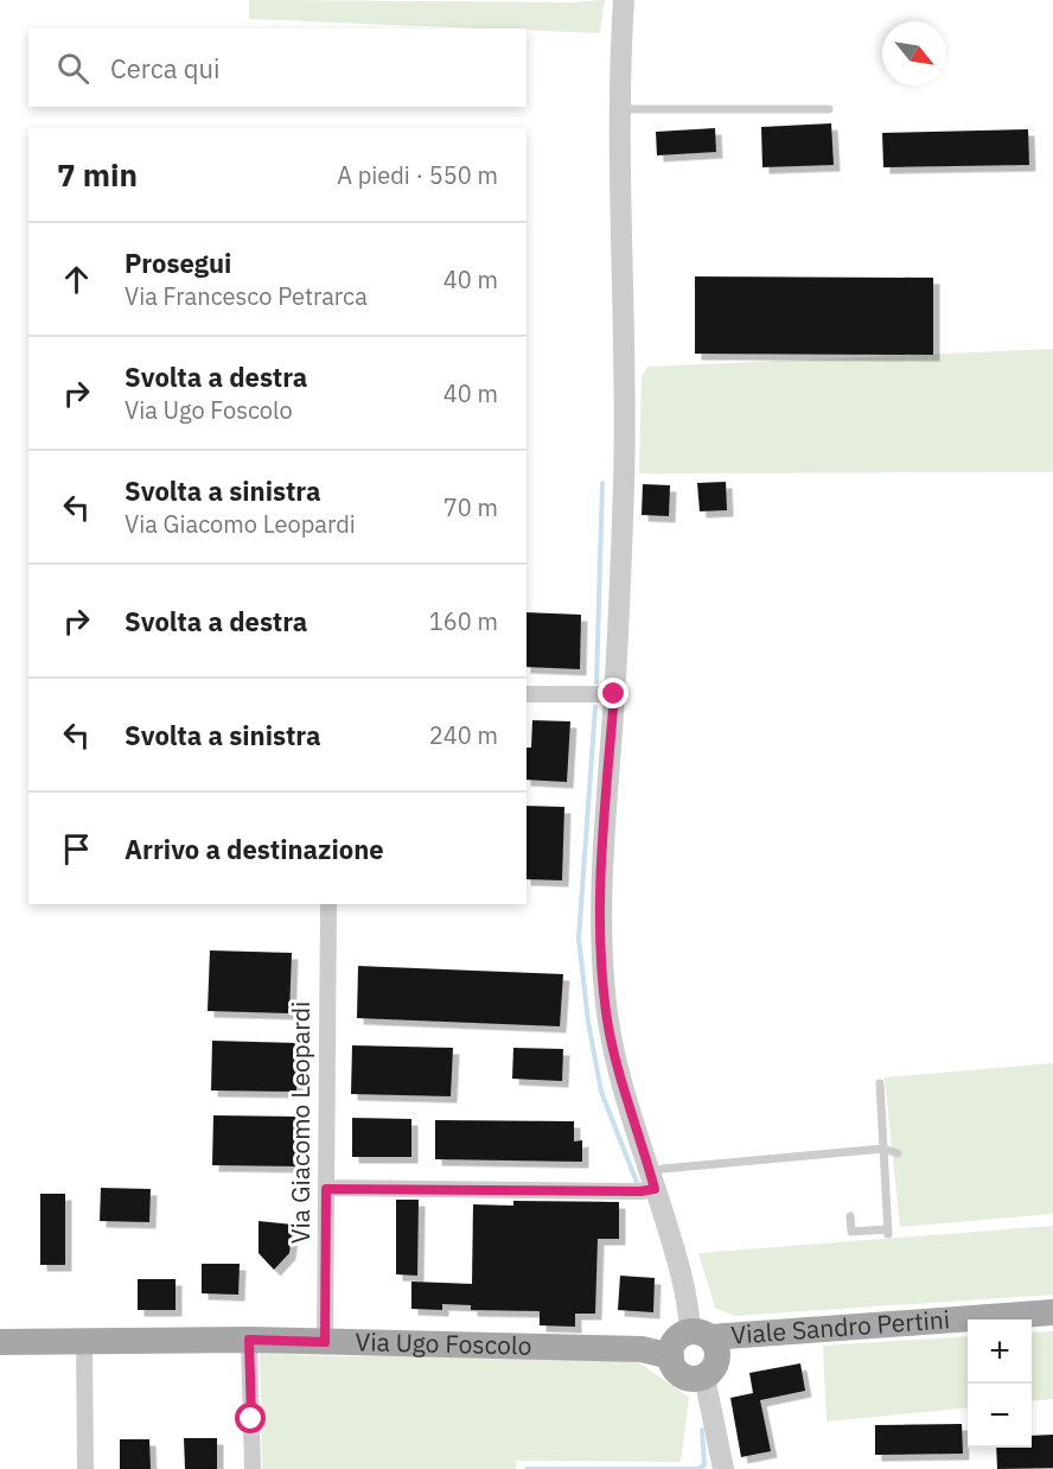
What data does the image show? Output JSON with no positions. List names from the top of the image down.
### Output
{
  "streets": {
    "main road": ["Viale Sandro Pertini", "Via Ugo Foscolo"],
    "street": ["Via Giacomo Leopardi"]
  },
  "crossings": [
    ["Via Giacomo Leopardi", "Via Ugo Foscolo"],
    ["Viale Sandro Pertini", "Via Ugo Foscolo"]
  ],
  "north": "bottom right",
  "page": {
    "search": "Cerca qui",
    "heading": ["7 min", "A piedi · 550 m"],
    "list": [
      ["Prosegui", "Via Francesco Petrarca", "40 m"],
      ["Svolta a destra", "Via Ugo Foscolo", "40 m"],
      ["Svolta a sinistra", "Via Giacomo Leopardi", "70 m"],
      ["Svolta a destra", "160 m"],
      ["Svolta a sinistra", "240 m"],
      "Arrivo a destinazione"
    ],
    "map_buttons": ["+", "−"]
  }
}
